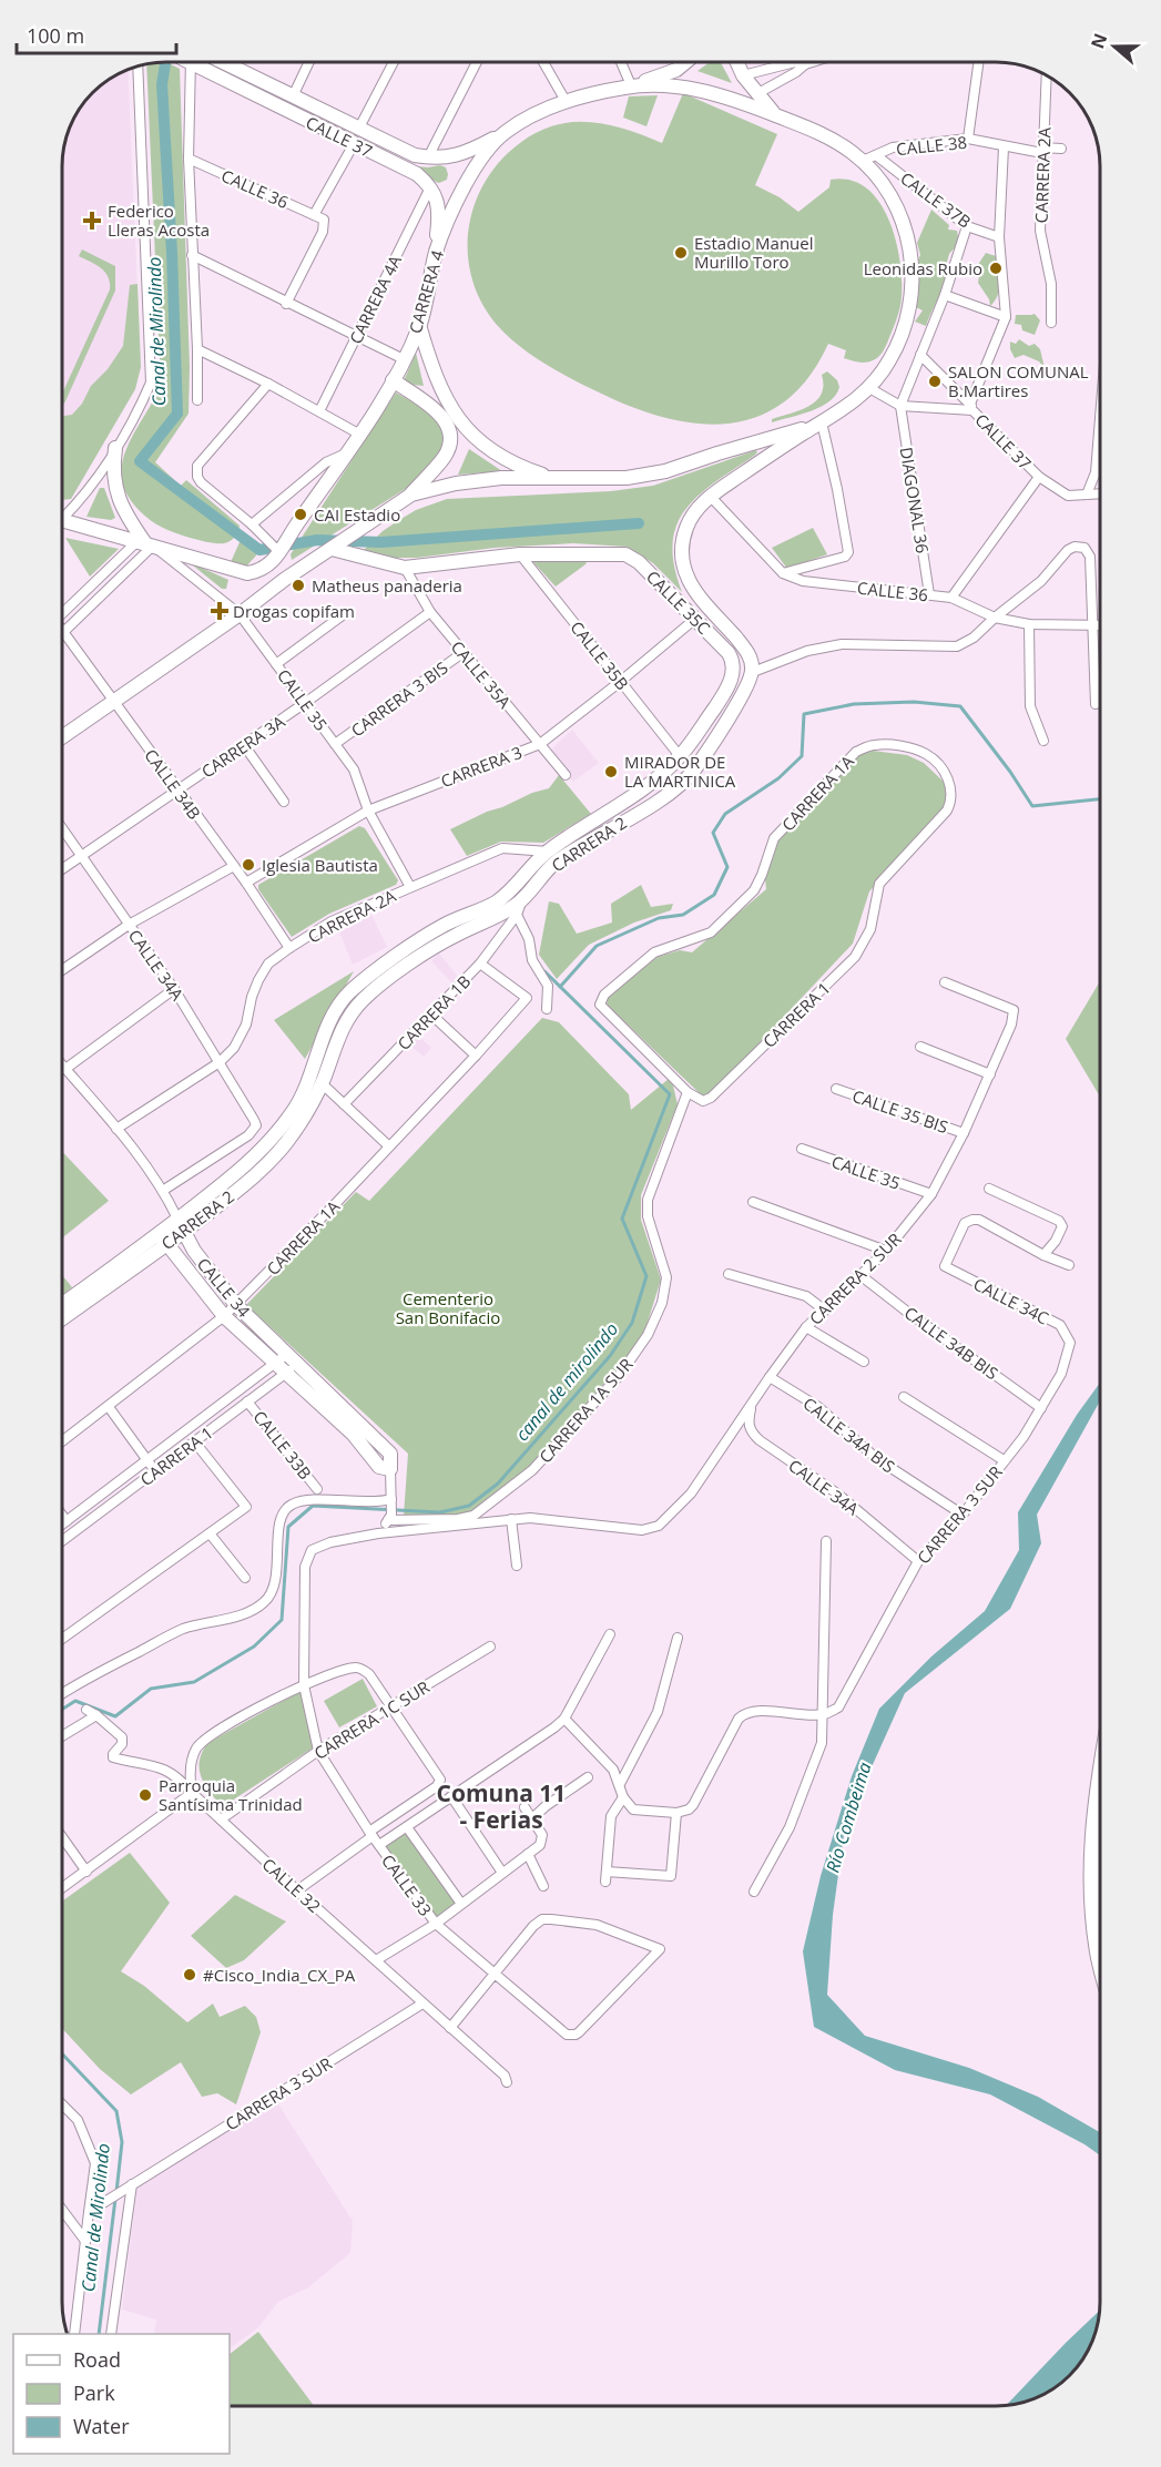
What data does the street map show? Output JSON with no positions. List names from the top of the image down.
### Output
{
  "streets": {
    "main road": [
      "CALLE 37",
      "CARRERA 4",
      "CALLE 35C",
      "CALLE 35",
      "CARRERA 2",
      "CALLE 34"
    ],
    "street": [
      "CALLE 38",
      "CARRERA 2A",
      "CALLE 36",
      "CALLE 37B",
      "CARRERA 4A",
      "DIAGONAL 36",
      "CALLE 35B",
      "CALLE 35A",
      "CARRERA 3 BIS",
      "CARRERA 3A",
      "CARRERA 3",
      "CALLE 34B",
      "CARRERA 1A",
      "CALLE 34A",
      "CARRERA 1B",
      "CARRERA 1",
      "CALLE 35 BIS",
      "CARRERA 2 SUR",
      "CALLE 34C",
      "CALLE 34B BIS",
      "CARRERA 1A SUR",
      "CALLE 34A BIS",
      "CALLE 33B",
      "CARRERA 3 SUR",
      "CARRERA 1C SUR",
      "CALLE 32",
      "CALLE 33"
    ]
  },
  "crossings": [
    ["CALLE 37", "CARRERA 4"],
    ["CALLE 37", "CARRERA 4A"],
    ["CALLE 37", "DIAGONAL 36"],
    ["CALLE 38", "CARRERA 2A"],
    ["CALLE 38", "CALLE 37B"],
    ["CALLE 38", "CARRERA 4"],
    ["CARRERA 2A", "CALLE 35"],
    ["CARRERA 2A", "CALLE 34B"],
    ["CARRERA 2A", "CARRERA 2"],
    ["CARRERA 2A", "CALLE 34A"],
    ["CARRERA 2A", "CALLE 34"],
    ["CALLE 36", "DIAGONAL 36"],
    ["CARRERA 4", "CALLE 35C"],
    ["CARRERA 4", "CALLE 35"],
    ["CARRERA 4", "CALLE 34B"],
    ["CALLE 35C", "CALLE 35B"],
    ["CALLE 35C", "CARRERA 3"],
    ["CALLE 35C", "CARRERA 2"],
    ["CALLE 35B", "CARRERA 3"],
    ["CALLE 35B", "CARRERA 2"],
    ["CALLE 35A", "CARRERA 3 BIS"],
    ["CALLE 35A", "CARRERA 3A"],
    ["CALLE 35A", "CARRERA 3"],
    ["CARRERA 3 BIS", "CALLE 35"],
    ["CALLE 35", "CARRERA 3A"],
    ["CALLE 35", "CARRERA 3"],
    ["CALLE 35", "CARRERA 2 SUR"],
    ["CARRERA 3A", "CALLE 34B"],
    ["CARRERA 3A", "CALLE 34A"],
    ["CARRERA 3", "CALLE 34B"],
    ["CARRERA 1A", "CARRERA 1B"],
    ["CARRERA 1A", "CARRERA 1"],
    ["CARRERA 1A", "CALLE 34"],
    ["CARRERA 1A", "CARRERA 1A SUR"],
    ["CARRERA 2", "CARRERA 1B"],
    ["CARRERA 2", "CALLE 34"],
    ["CALLE 34A", "CARRERA 2 SUR"],
    ["CALLE 34A", "CALLE 34"],
    ["CALLE 34A", "CARRERA 3 SUR"],
    ["CARRERA 1", "CALLE 34"],
    ["CARRERA 1", "CARRERA 1A SUR"],
    ["CARRERA 1", "CALLE 33B"],
    ["CALLE 35 BIS", "CARRERA 2 SUR"],
    ["CARRERA 2 SUR", "CALLE 34B BIS"],
    ["CARRERA 2 SUR", "CALLE 34A BIS"],
    ["CALLE 34", "CARRERA 1A SUR"],
    ["CALLE 34C", "CARRERA 3 SUR"],
    ["CALLE 34B BIS", "CARRERA 3 SUR"],
    ["CALLE 34A BIS", "CARRERA 3 SUR"],
    ["CARRERA 3 SUR", "CALLE 32"],
    ["CARRERA 1C SUR", "CALLE 32"],
    ["CARRERA 1C SUR", "CALLE 33"]
  ],
  "districts": ["Comuna 11 - Ferias"],
  "water": ["Canal de Mirolindo", "canal de mirolindo", "Río Combeima"],
  "parks": ["Cementerio San Bonifacio"],
  "places": {
    "health": ["Federico Lleras Acosta", "Drogas copifam"],
    "other": [
      "Estadio Manuel Murillo Toro",
      "Leonidas Rubio",
      "SALON COMUNAL B.Martires",
      "CAI Estadio",
      "Matheus panaderia",
      "MIRADOR DE LA MARTINICA",
      "Iglesia Bautista",
      "Parroquia Santísima Trinidad",
      "#Cisco_India_CX_PA"
    ]
  },
  "legend": ["Road", "Park", "Water"],
  "scale_bar": "100 m",
  "north": "left"
}
